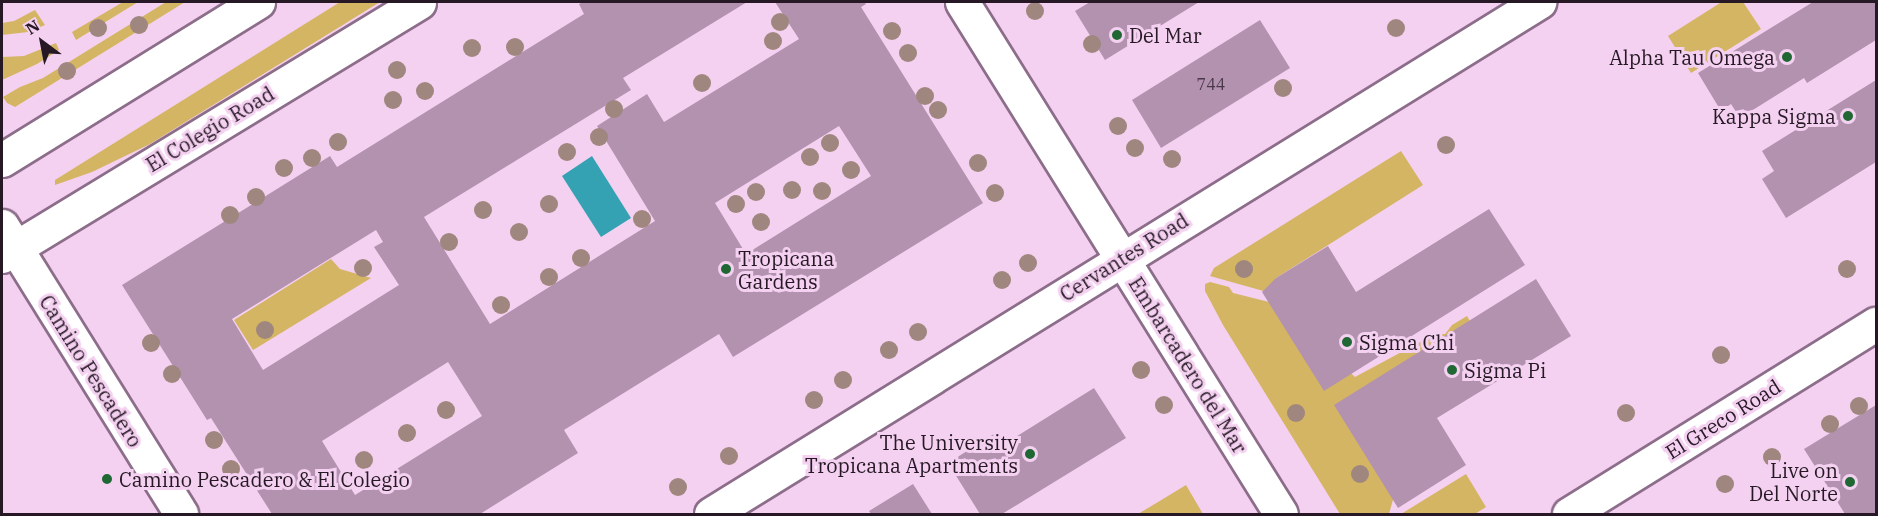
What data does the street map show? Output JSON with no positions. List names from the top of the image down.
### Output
{
  "streets": {
    "street": [
      "El Colegio Road",
      "Cervantes Road",
      "Embarcadero del Mar",
      "Camino Pescadero",
      "El Greco Road"
    ]
  },
  "crossings": [
    ["El Colegio Road", "Camino Pescadero"],
    ["Cervantes Road", "Embarcadero del Mar"]
  ],
  "places": [
    "Del Mar",
    "Alpha Tau Omega",
    "Kappa Sigma",
    "Tropicana Gardens",
    "Sigma Chi",
    "Sigma Pi",
    "The University Tropicana Apartments",
    "Camino Pescadero & El Colegio",
    "Live on Del Norte"
  ],
  "house_numbers": ["744"],
  "north": "top left"
}
